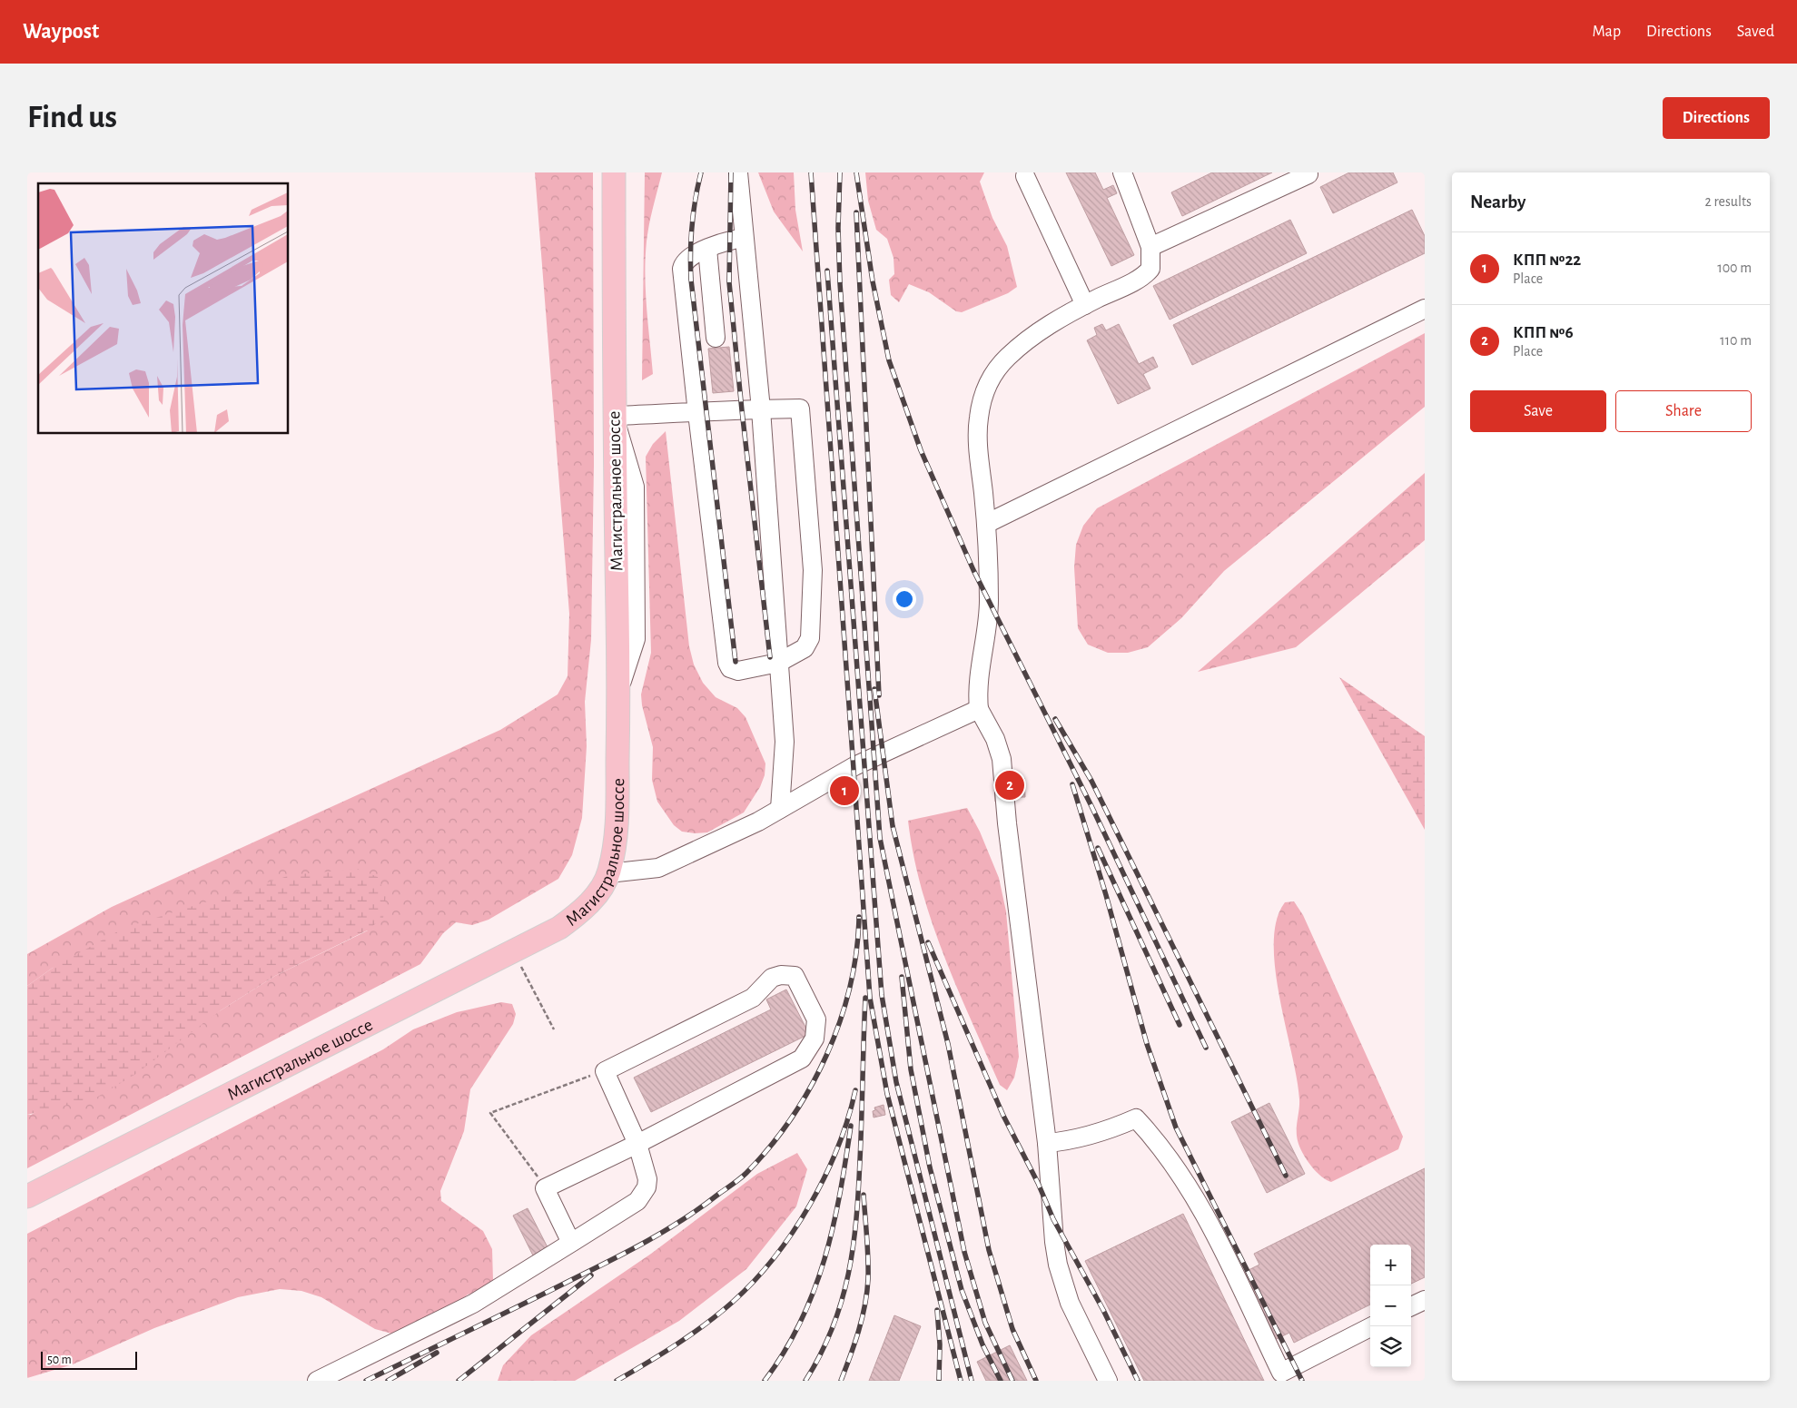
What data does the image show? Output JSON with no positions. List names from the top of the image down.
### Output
{
  "streets": {
    "main road": ["Магистральное шоссе"]
  },
  "scale_bar": "50 m",
  "page": {
    "header": "Waypost",
    "nav": ["Map", "Directions", "Saved"],
    "buttons": [
      "Directions",
      ["Save", "Share"]
    ],
    "title": "Find us",
    "heading": ["Nearby", "2 results"],
    "list": [
      {
        "mark": "1",
        "name": "КПП №22",
        "note": "Place",
        "value": "100 m"
      },
      {
        "mark": "2",
        "name": "КПП №6",
        "note": "Place",
        "value": "110 m"
      }
    ],
    "pins": ["2", "1"],
    "map_buttons": ["+", "−"],
    "scale": "50 m"
  }
}
